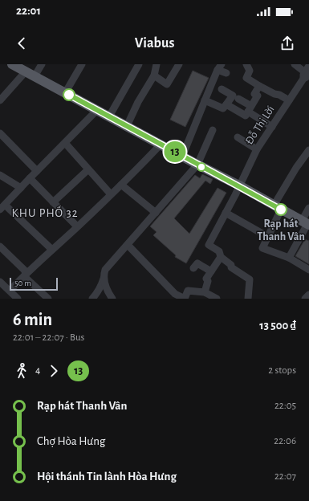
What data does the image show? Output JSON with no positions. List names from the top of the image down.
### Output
{
  "streets": {
    "street": ["Đỗ Thị Lời"]
  },
  "districts": ["KHU PHỐ 32"],
  "places": ["Rạp hát Thanh Vân"],
  "lines": ["bus line 13"],
  "scale_bar": "50 m",
  "page": {
    "status": "22:01",
    "header": "Viabus",
    "on_map": "13",
    "scale": "50 m",
    "heading": ["6 min", "22:01 – 22:07 · Bus", "13 500 ₫"],
    "legs": ["4", "13", "2 stops"],
    "list": [
      {
        "name": "Rạp hát Thanh Vân",
        "value": "22:05"
      },
      {
        "name": "Chợ Hòa Hưng",
        "value": "22:06"
      },
      {
        "name": "Hội thánh Tin lành Hòa Hưng",
        "value": "22:07"
      }
    ]
  }
}
